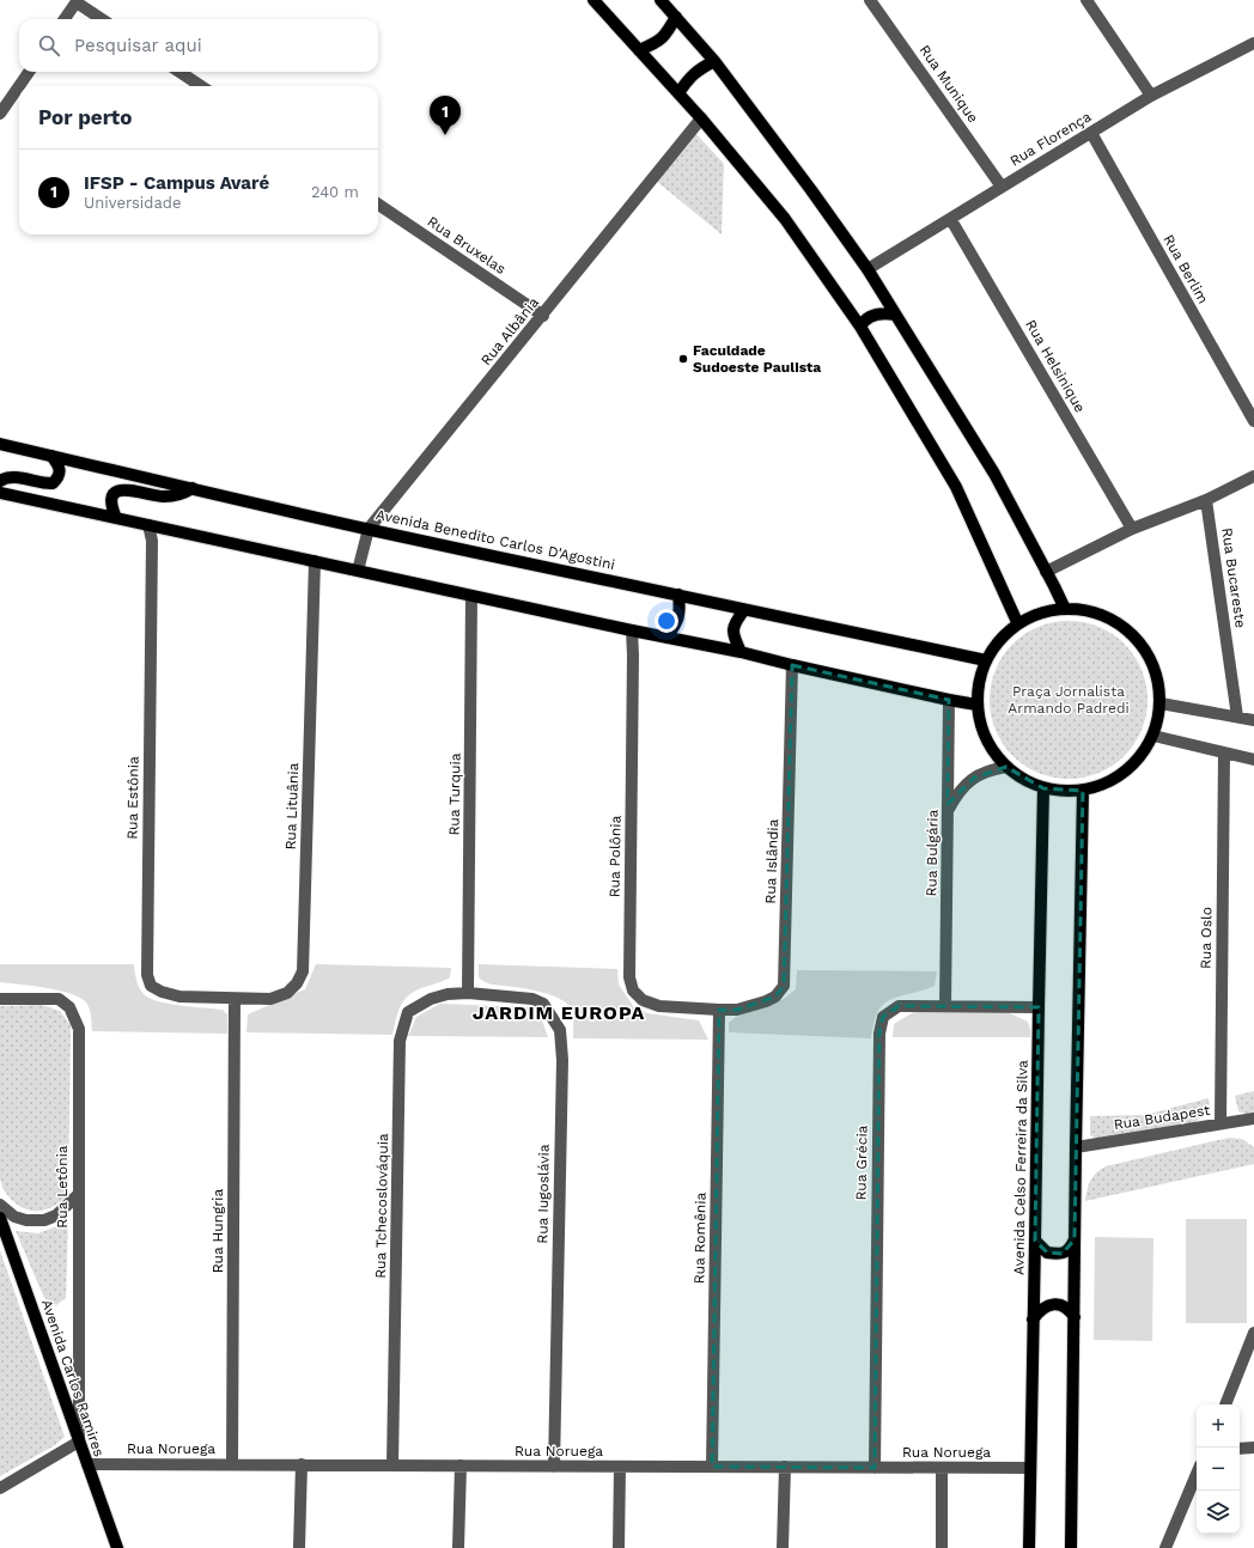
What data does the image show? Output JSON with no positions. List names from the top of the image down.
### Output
{
  "streets": {
    "main road": ["Avenida Benedito Carlos D'Agostini", "Avenida Celso Ferreira da Silva", "Avenida Carlos Ramires"],
    "street": [
      "Rua Munique",
      "Rua Florença",
      "Rua Bruxelas",
      "Rua Berlim",
      "Rua Albânia",
      "Rua Helsinique",
      "Rua Bucareste",
      "Rua Turquia",
      "Rua Estônia",
      "Rua Lituânia",
      "Rua Bulgária",
      "Rua Polônia",
      "Rua Islândia",
      "Rua Oslo",
      "Rua Budapest",
      "Rua Grécia",
      "Rua Letônia",
      "Rua Iugoslávia",
      "Rua Tchecoslováquia",
      "Rua Hungria",
      "Rua Romênia",
      "Rua Noruega"
    ]
  },
  "crossings": [
    ["Rua Munique", "Rua Florença"],
    ["Rua Florença", "Rua Berlim"],
    ["Rua Florença", "Rua Helsinique"],
    ["Rua Bruxelas", "Rua Albânia"],
    ["Rua Albânia", "Avenida Benedito Carlos D'Agostini"],
    ["Rua Turquia", "Rua Iugoslávia"],
    ["Rua Turquia", "Rua Tchecoslováquia"],
    ["Rua Estônia", "Rua Lituânia"],
    ["Rua Estônia", "Rua Hungria"],
    ["Rua Lituânia", "Rua Hungria"],
    ["Rua Bulgária", "Rua Grécia"],
    ["Rua Polônia", "Rua Islândia"],
    ["Rua Polônia", "Rua Romênia"],
    ["Rua Islândia", "Rua Romênia"],
    ["Rua Oslo", "Rua Budapest"],
    ["Rua Grécia", "Avenida Celso Ferreira da Silva"],
    ["Rua Grécia", "Rua Noruega"],
    ["Avenida Celso Ferreira da Silva", "Rua Noruega"],
    ["Rua Letônia", "Avenida Carlos Ramires"],
    ["Rua Iugoslávia", "Rua Tchecoslováquia"],
    ["Rua Iugoslávia", "Rua Noruega"],
    ["Rua Tchecoslováquia", "Rua Noruega"],
    ["Rua Hungria", "Rua Noruega"],
    ["Rua Romênia", "Rua Noruega"],
    ["Avenida Carlos Ramires", "Rua Noruega"]
  ],
  "districts": ["JARDIM EUROPA"],
  "parks": ["Praça Jornalista Armando Padredi"],
  "places": ["Faculdade Sudoeste Paulista"],
  "page": {
    "search": "Pesquisar aqui",
    "heading": "Por perto",
    "pins": "1",
    "list": [
      {
        "mark": "1",
        "name": "IFSP - Campus Avaré",
        "note": "Universidade",
        "value": "240 m"
      }
    ],
    "map_buttons": ["+", "−"]
  }
}
